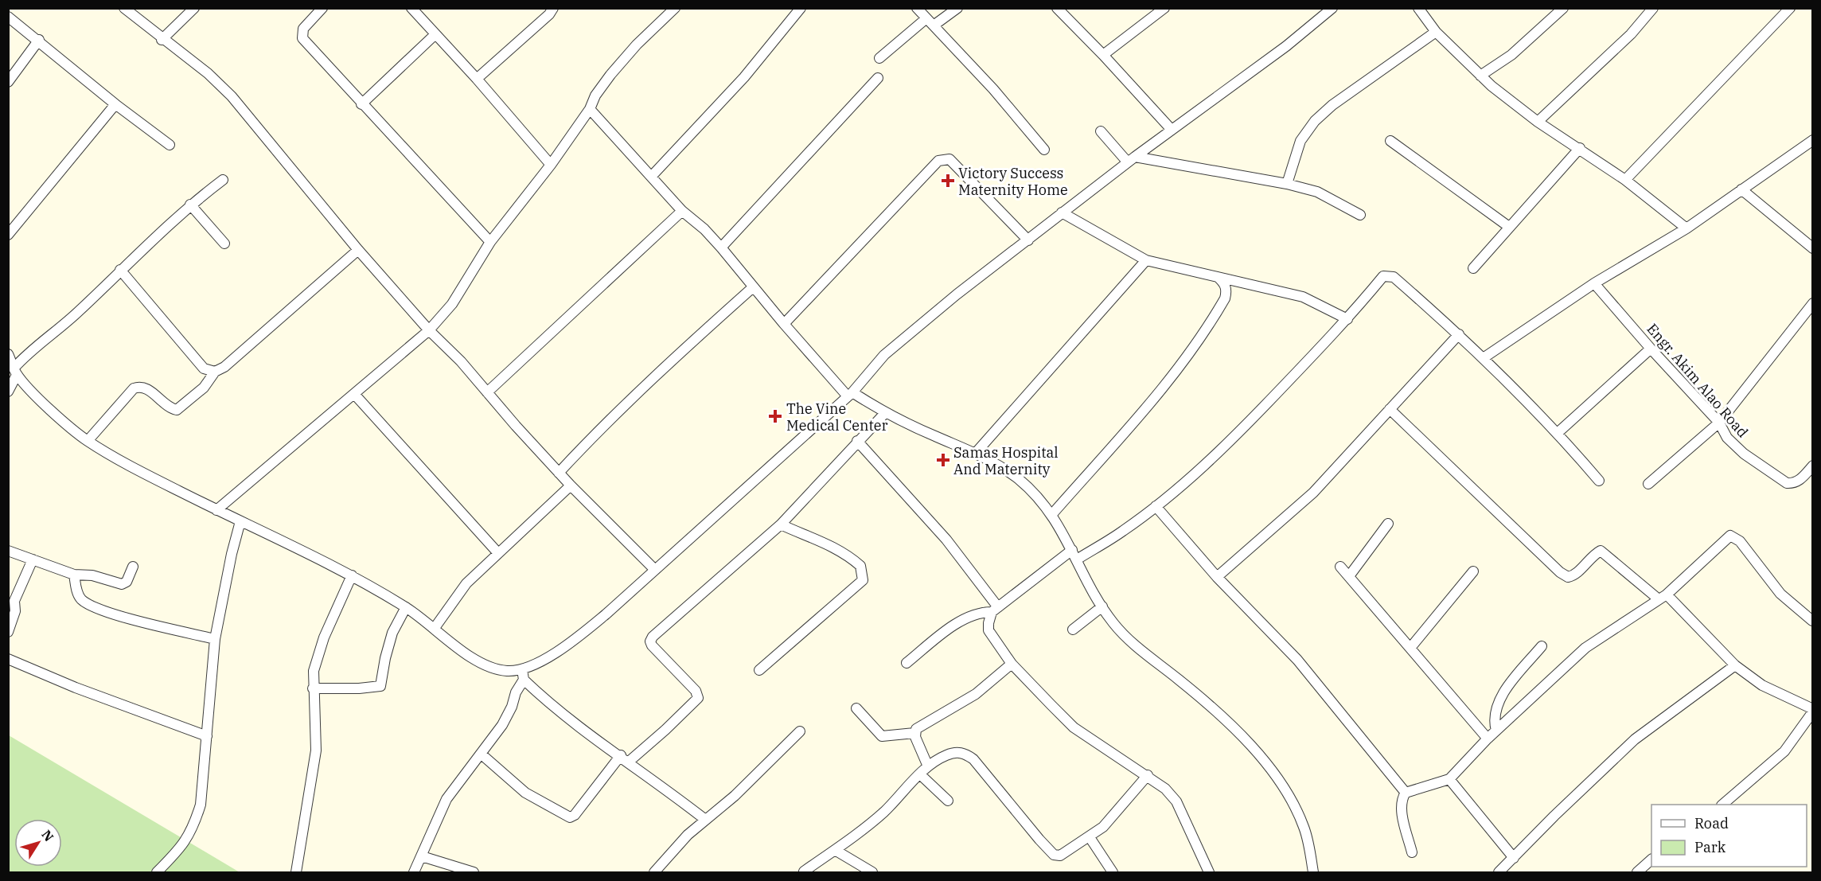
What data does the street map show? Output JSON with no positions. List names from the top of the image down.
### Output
{
  "streets": {
    "street": ["Engr. Akim Alao Road"]
  },
  "places": {
    "health": ["Victory Success Maternity Home", "The Vine Medical Center", "Samas Hospital And Maternity"]
  },
  "legend": ["Road", "Park"],
  "north": "top right"
}
